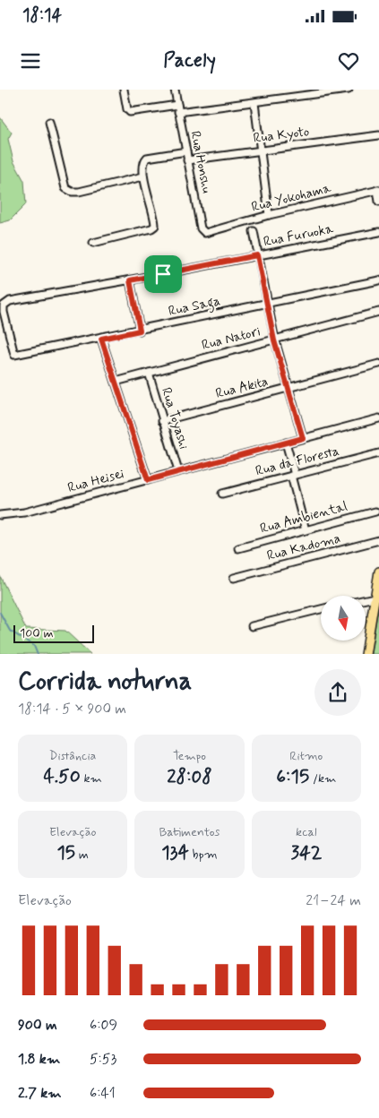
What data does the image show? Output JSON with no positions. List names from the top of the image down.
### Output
{
  "streets": {
    "street": [
      "Rua Kyoto",
      "Rua Honshu",
      "Rua Yokohama",
      "Rua Furuoka",
      "Rua Saga",
      "Rua Natori",
      "Rua Akita",
      "Rua Toyashi",
      "Rua da Floresta",
      "Rua Heisei",
      "Rua Ambiental",
      "Rua Kadoma"
    ]
  },
  "crossings": [
    ["Rua Kyoto", "Rua Honshu"],
    ["Rua Honshu", "Rua Yokohama"],
    ["Rua Furuoka", "Rua Saga"],
    ["Rua Natori", "Rua Toyashi"],
    ["Rua Akita", "Rua Toyashi"],
    ["Rua Toyashi", "Rua Heisei"]
  ],
  "scale_bar": "100 m",
  "north": "bottom",
  "page": {
    "status": "18:14",
    "header": "Pacely",
    "scale": "100 m",
    "heading": ["Corrida noturna", "18:14 · 5 × 900 m"],
    "stats": [
      ["Distância", "4.50 km"],
      ["Tempo", "28:08"],
      ["Ritmo", "6:15 /km"],
      ["Elevação", "15 m"],
      ["Batimentos", "134 bpm"],
      ["kcal", "342"]
    ],
    "chart": ["Elevação", "21–24 m"],
    "list": [
      {
        "name": "900 m",
        "note": "6:09"
      },
      {
        "name": "1.8 km",
        "note": "5:53"
      },
      {
        "name": "2.7 km",
        "note": "6:41"
      }
    ]
  }
}
